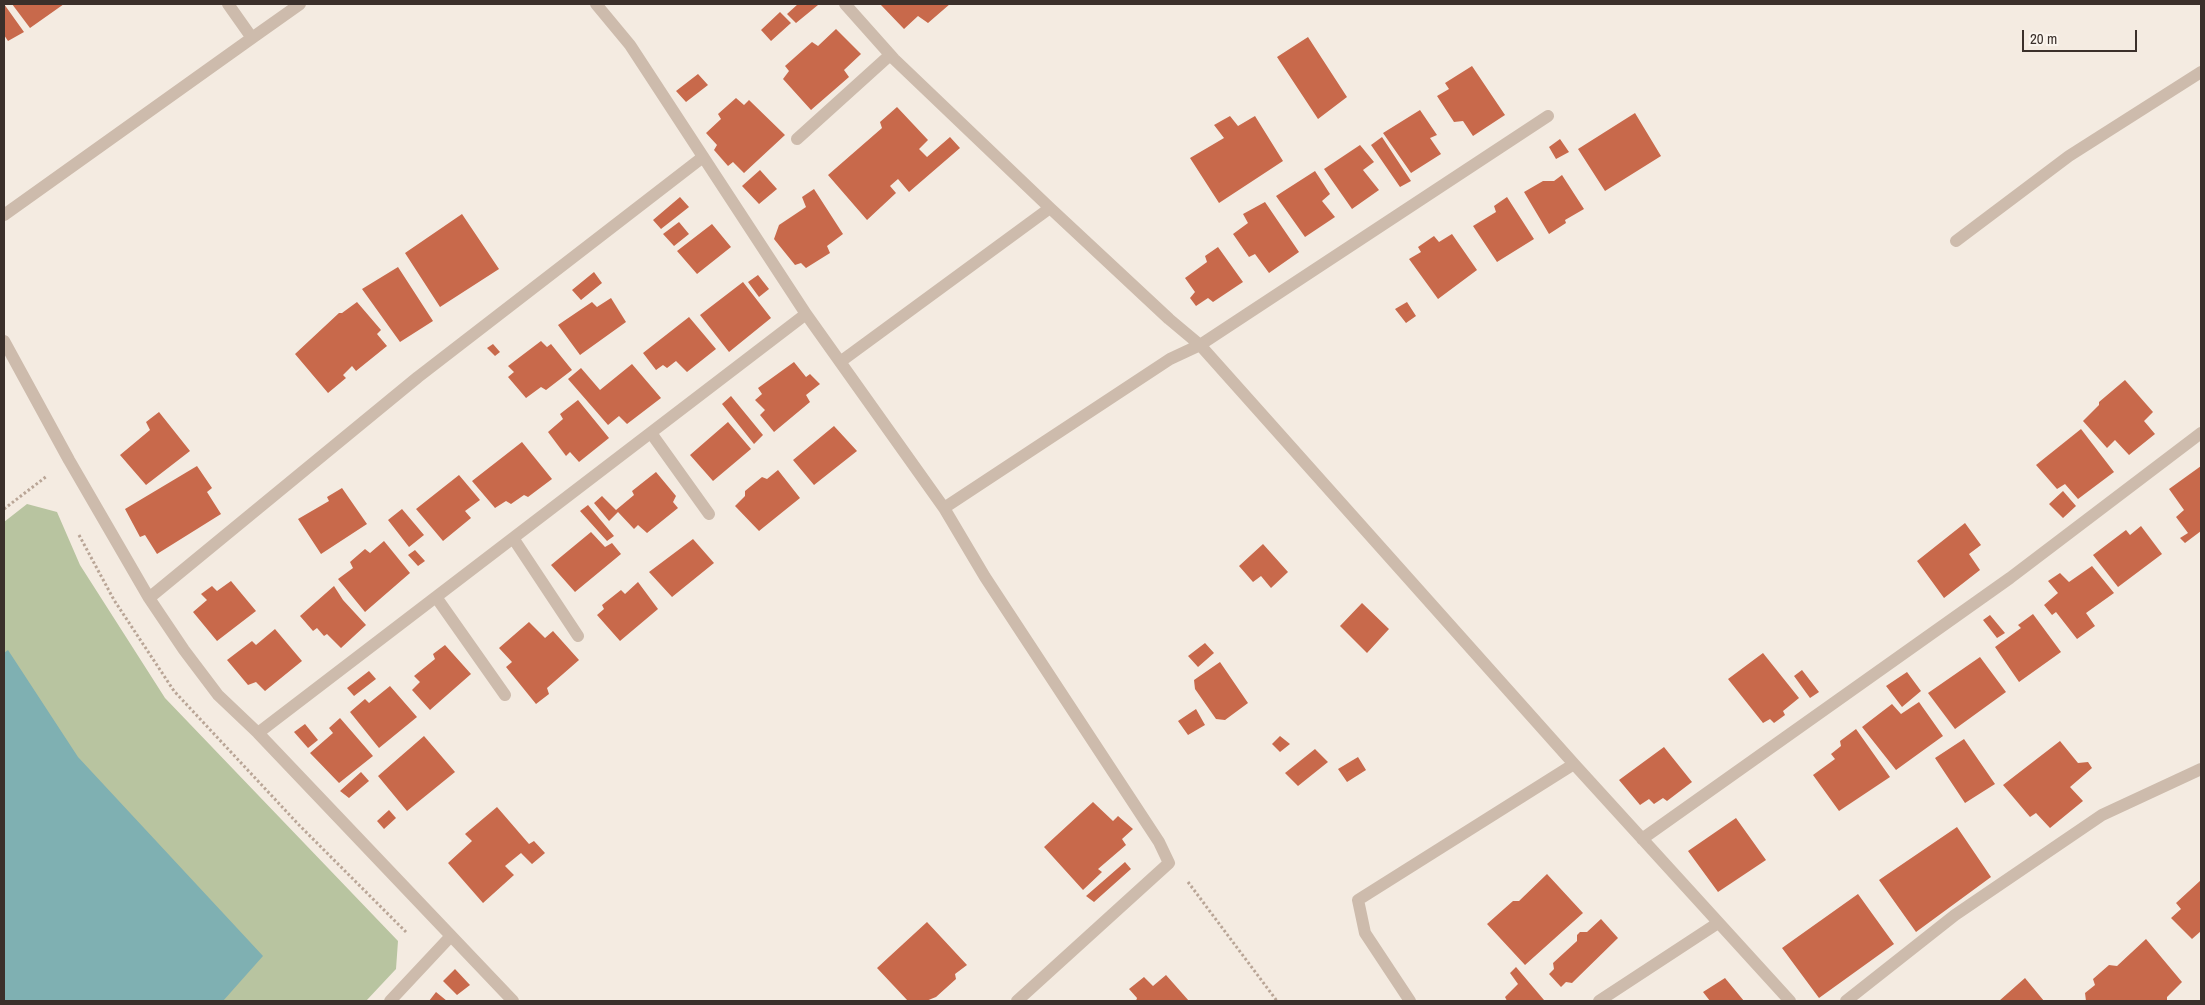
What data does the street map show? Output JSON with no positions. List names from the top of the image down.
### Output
{
  "scale_bar": "20 m"
}
